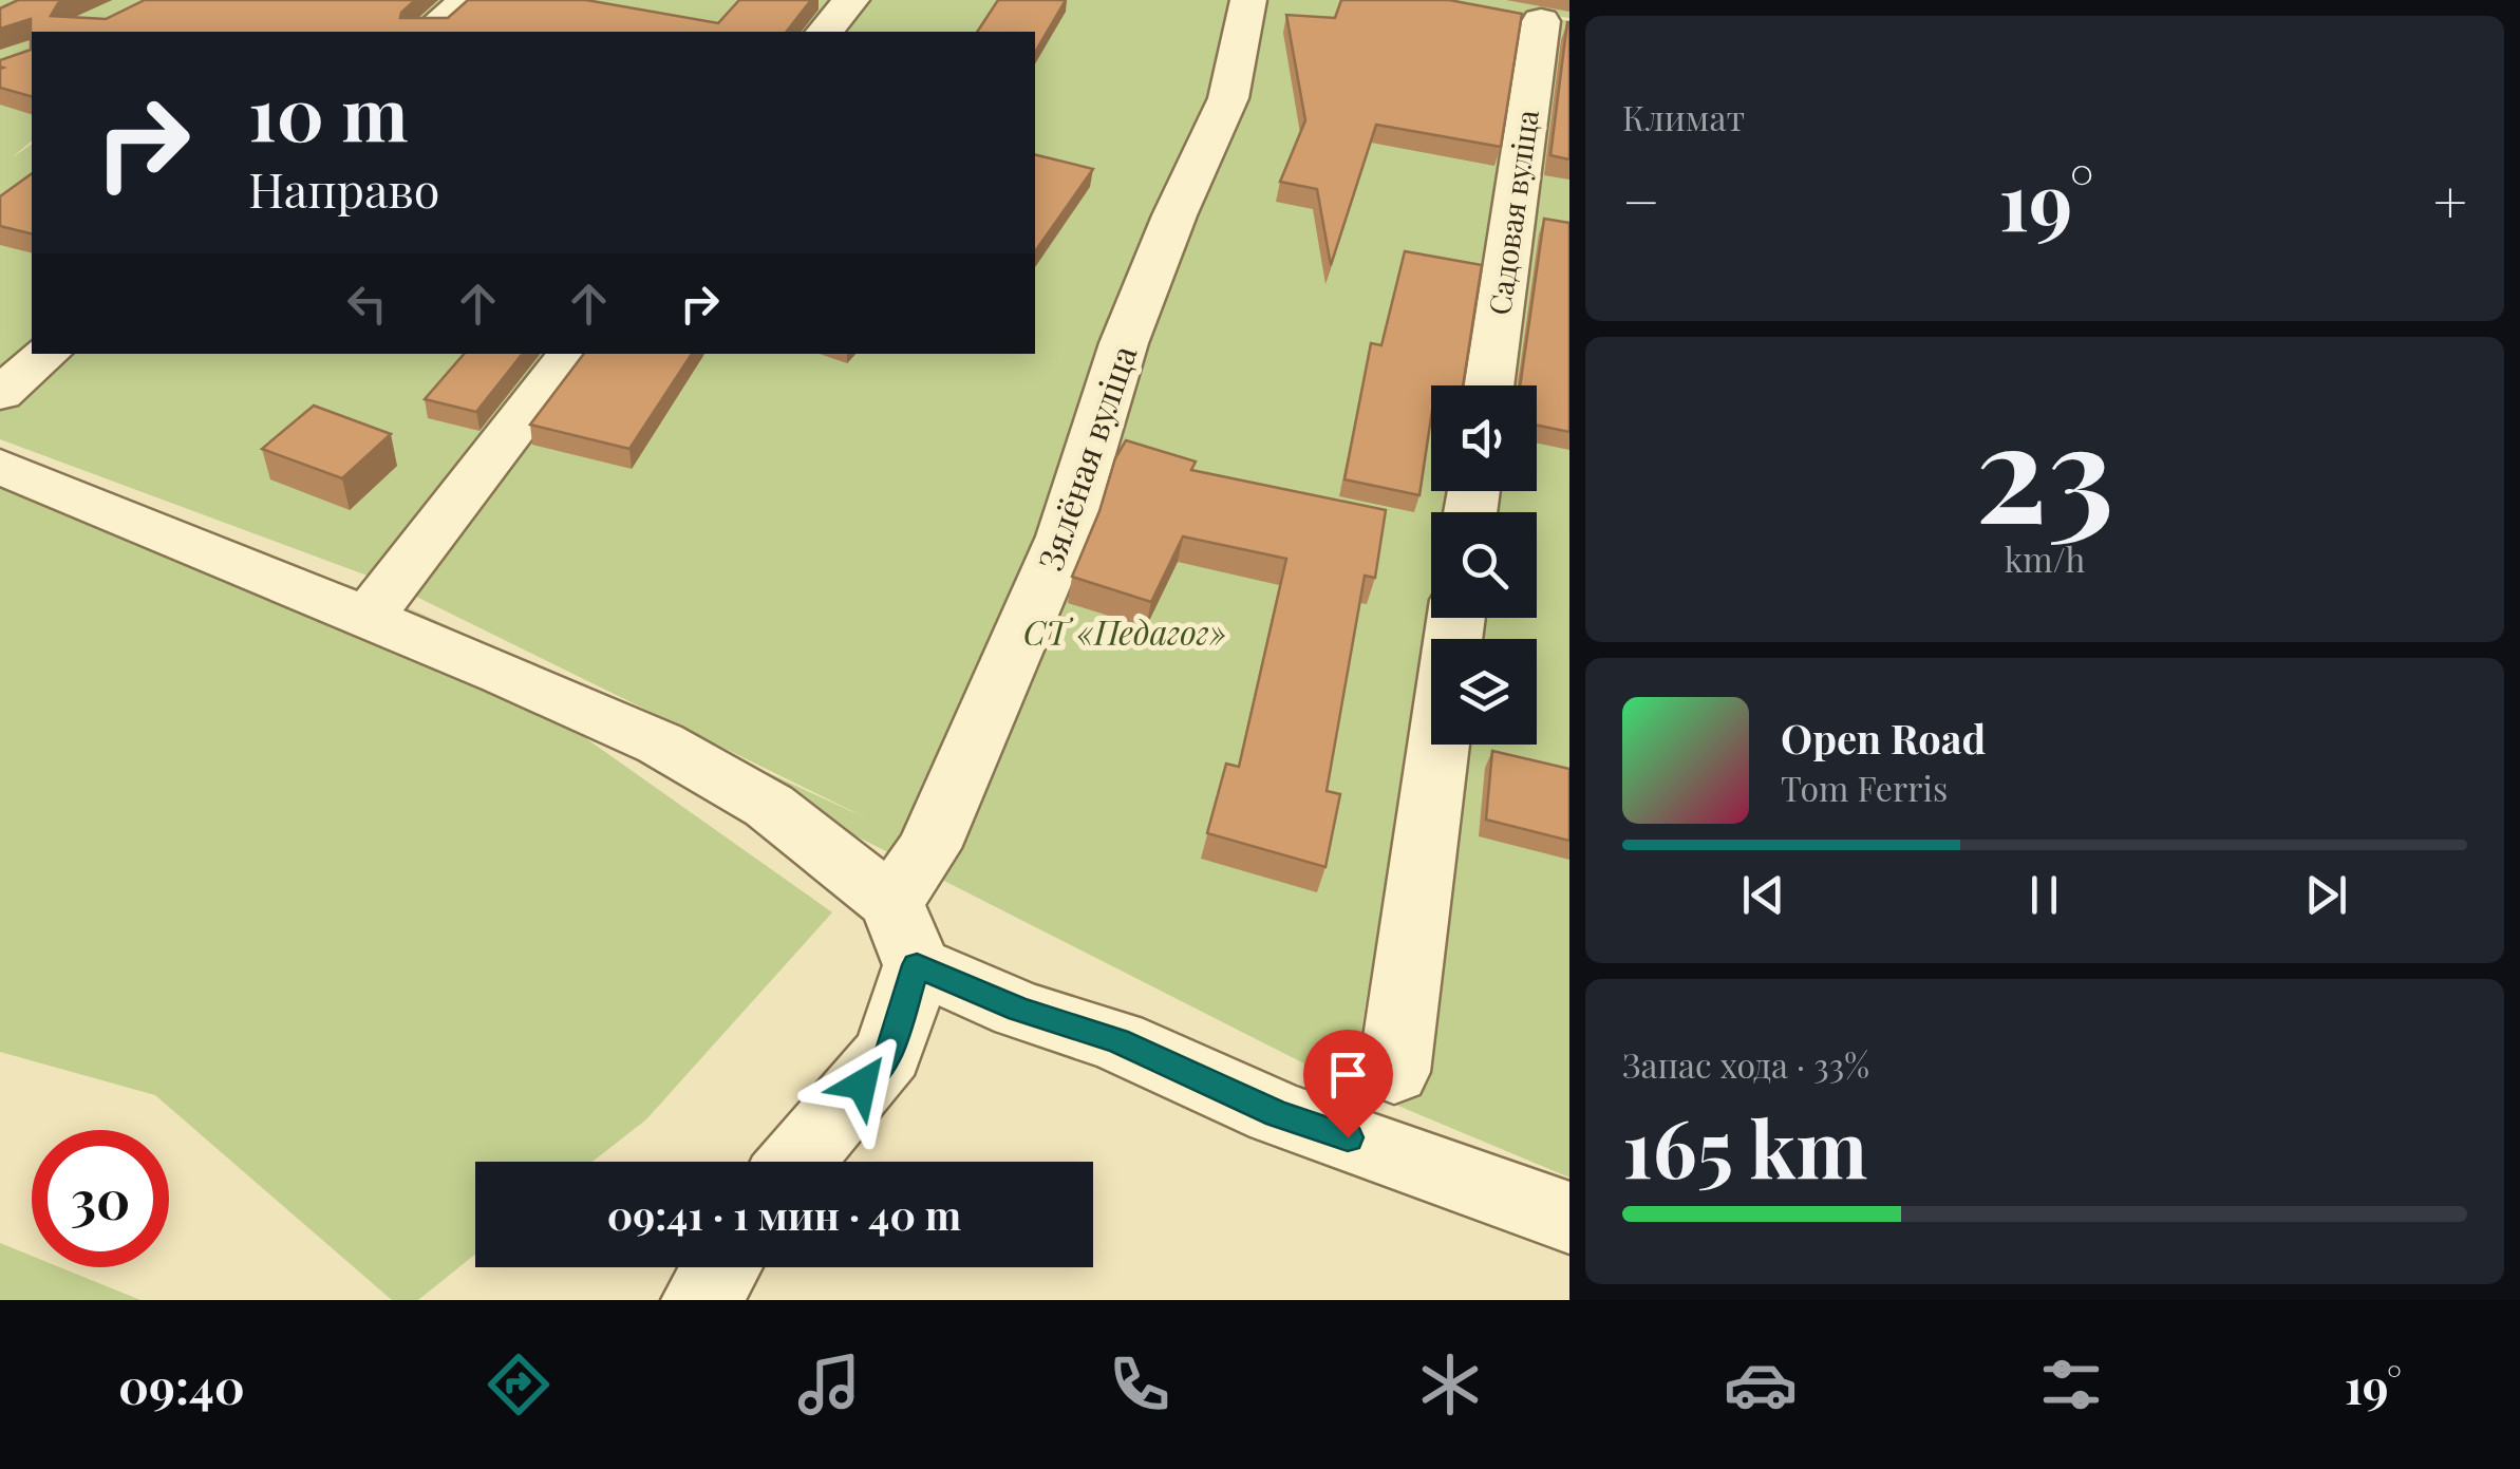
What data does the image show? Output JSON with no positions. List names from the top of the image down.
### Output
{
  "streets": {
    "street": ["Садовая вуліца", "Зялёная вуліца"]
  },
  "parks": ["СТ «Педагог»"],
  "page": {
    "tile": [
      "Климат",
      ["23", "km/h"],
      ["Запас хода · 33%", "165 km"]
    ],
    "turn": ["10 m", "Направо"],
    "heat": ["−", "19°", "+"],
    "song": ["Open Road", "Tom Ferris"],
    "limit": "30",
    "trip": "09:41 · 1 мин · 40 m",
    "tabs": ["09:40", "19°"]
  }
}
